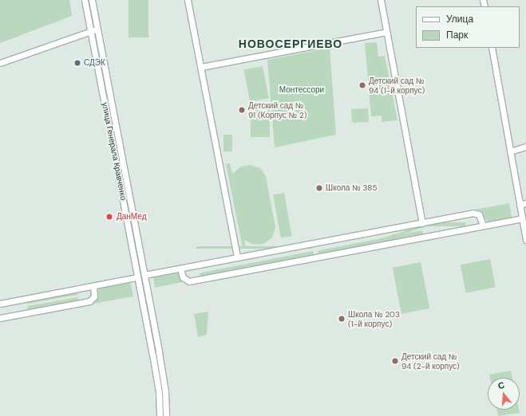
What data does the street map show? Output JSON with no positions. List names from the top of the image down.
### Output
{
  "streets": {
    "street": ["улица Генерала Кравченко"]
  },
  "districts": ["НОВОСЕРГИЕВО"],
  "parks": ["Монтессори"],
  "places": [
    "СДЭК",
    "Детский сад № 94 (1-й корпус)",
    "Детский сад № 91 (Корпус № 2)",
    "Школа № 385",
    "ДанМед",
    "Школа № 203 (1-й корпус)",
    "Детский сад № 94 (2-й корпус)"
  ],
  "legend": ["Улица", "Парк"],
  "north": "top"
}
